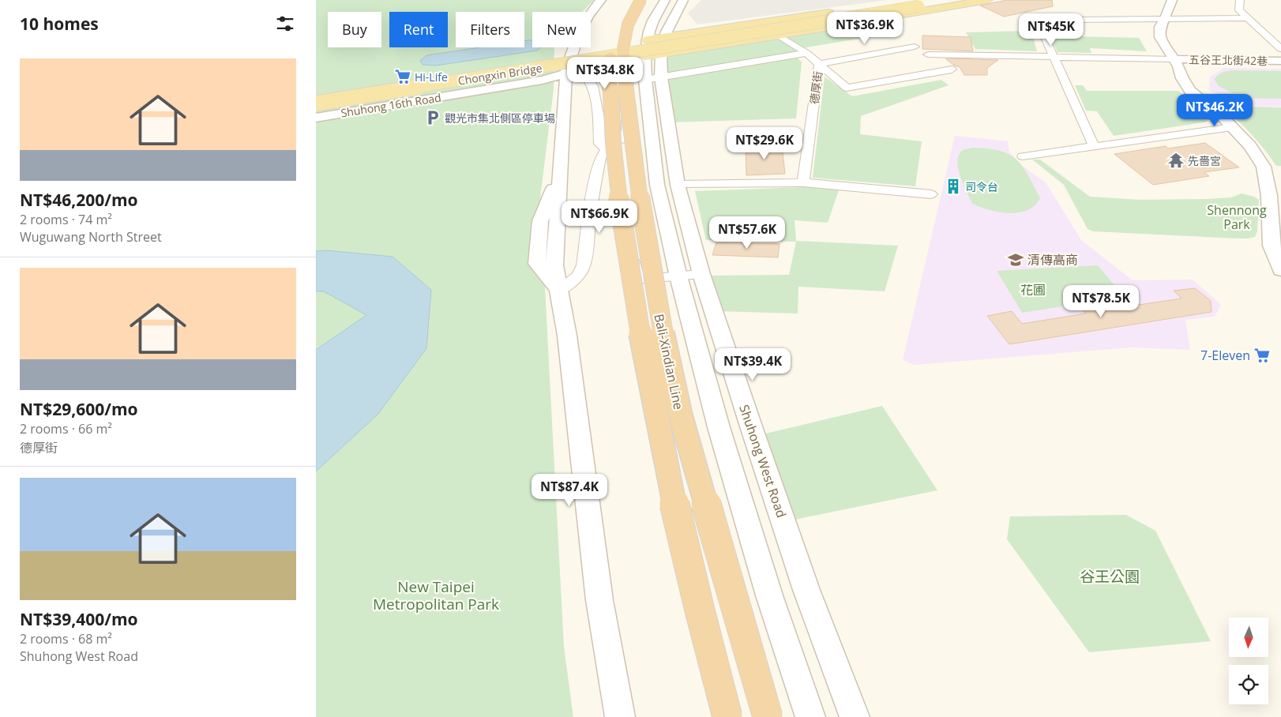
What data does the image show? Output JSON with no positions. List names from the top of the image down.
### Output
{
  "streets": {
    "highway": ["Bali-Xindian Line"],
    "main road": ["Chongxin Bridge"],
    "street": [
      "五谷王北街42巷",
      "德厚街",
      "Shuhong 16th Road",
      "Shuhong West Road"
    ]
  },
  "parks": [
    "Shennong Park",
    "花圃",
    "谷王公園",
    "New Taipei Metropolitan Park"
  ],
  "places": {
    "supermarket": ["Hi-Life", "7-Eleven"],
    "parking": ["觀光市集北側區停車場"],
    "temple": ["先嗇宮"],
    "building": ["司令台"],
    "school or university": ["清傳高商"]
  },
  "north": "bottom",
  "page": {
    "heading": "10 homes",
    "price": [
      "NT$36.9K",
      "NT$45K",
      "NT$34.8K",
      "NT$46.2K",
      "NT$29.6K",
      "NT$66.9K",
      "NT$57.6K",
      "NT$78.5K",
      "NT$39.4K",
      "NT$87.4K"
    ],
    "chip": [
      "Buy",
      "Rent",
      "Filters",
      "New"
    ],
    "list": [
      {
        "name": "NT$46,200/mo",
        "note": "2 rooms · 74 m² · Wuguwang North Street"
      },
      {
        "name": "NT$29,600/mo",
        "note": "2 rooms · 66 m² · 德厚街"
      },
      {
        "name": "NT$39,400/mo",
        "note": "2 rooms · 68 m² · Shuhong West Road"
      }
    ]
  }
}
